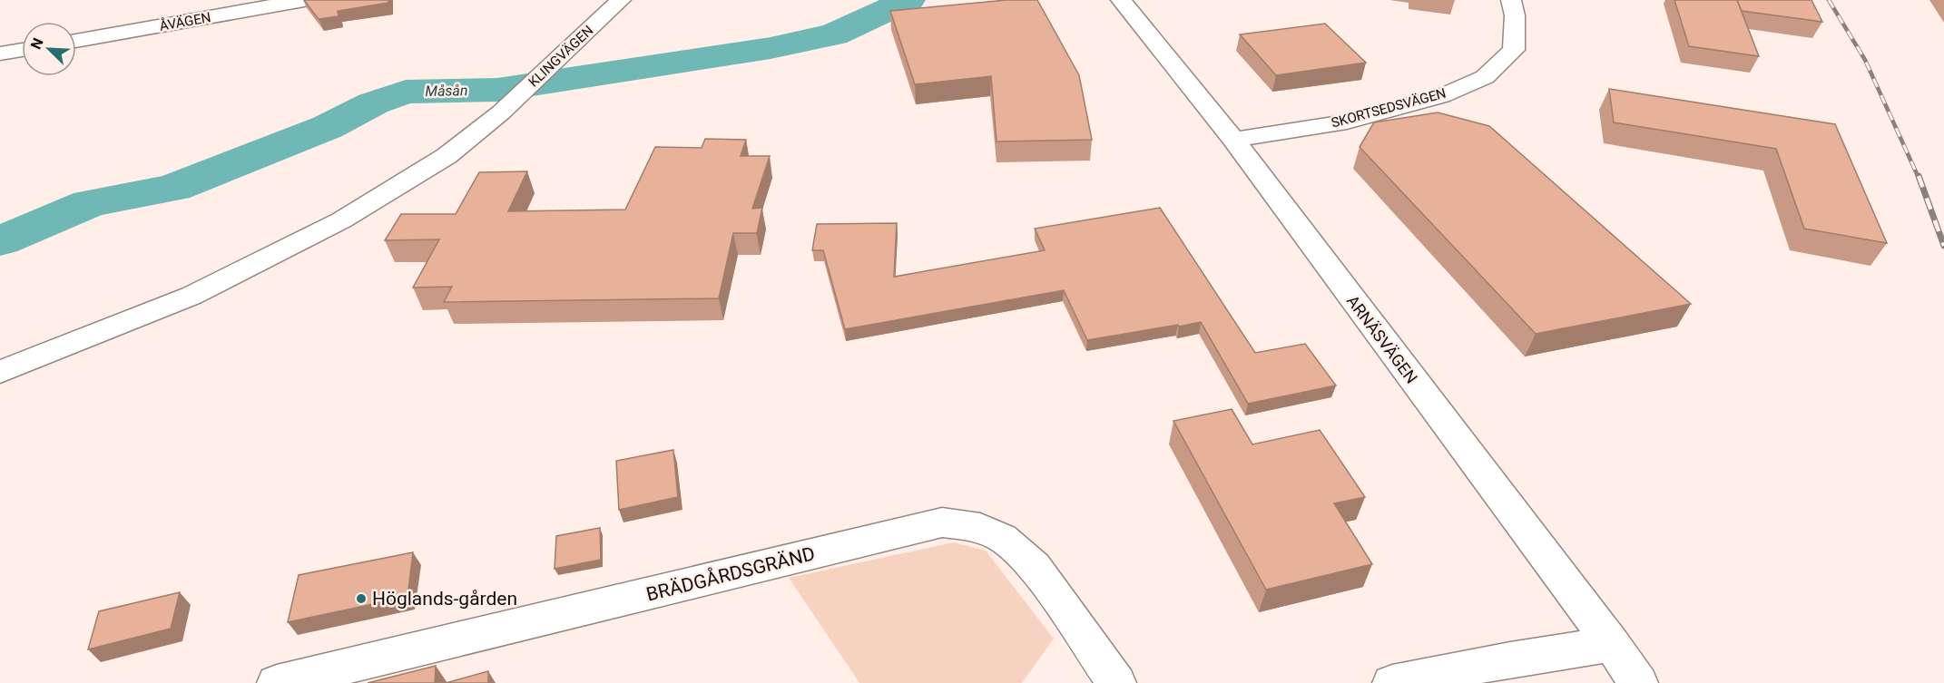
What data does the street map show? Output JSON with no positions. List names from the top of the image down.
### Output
{
  "streets": {
    "street": [
      "ÅVÄGEN",
      "KLINGVÄGEN",
      "SKORTSEDSVÄGEN",
      "ARNÄSVÄGEN",
      "BRÄDGÅRDSGRÄND"
    ]
  },
  "crossings": [
    ["SKORTSEDSVÄGEN", "ARNÄSVÄGEN"]
  ],
  "water": ["Måsån"],
  "places": ["Höglands-gården"],
  "north": "top left"
}
